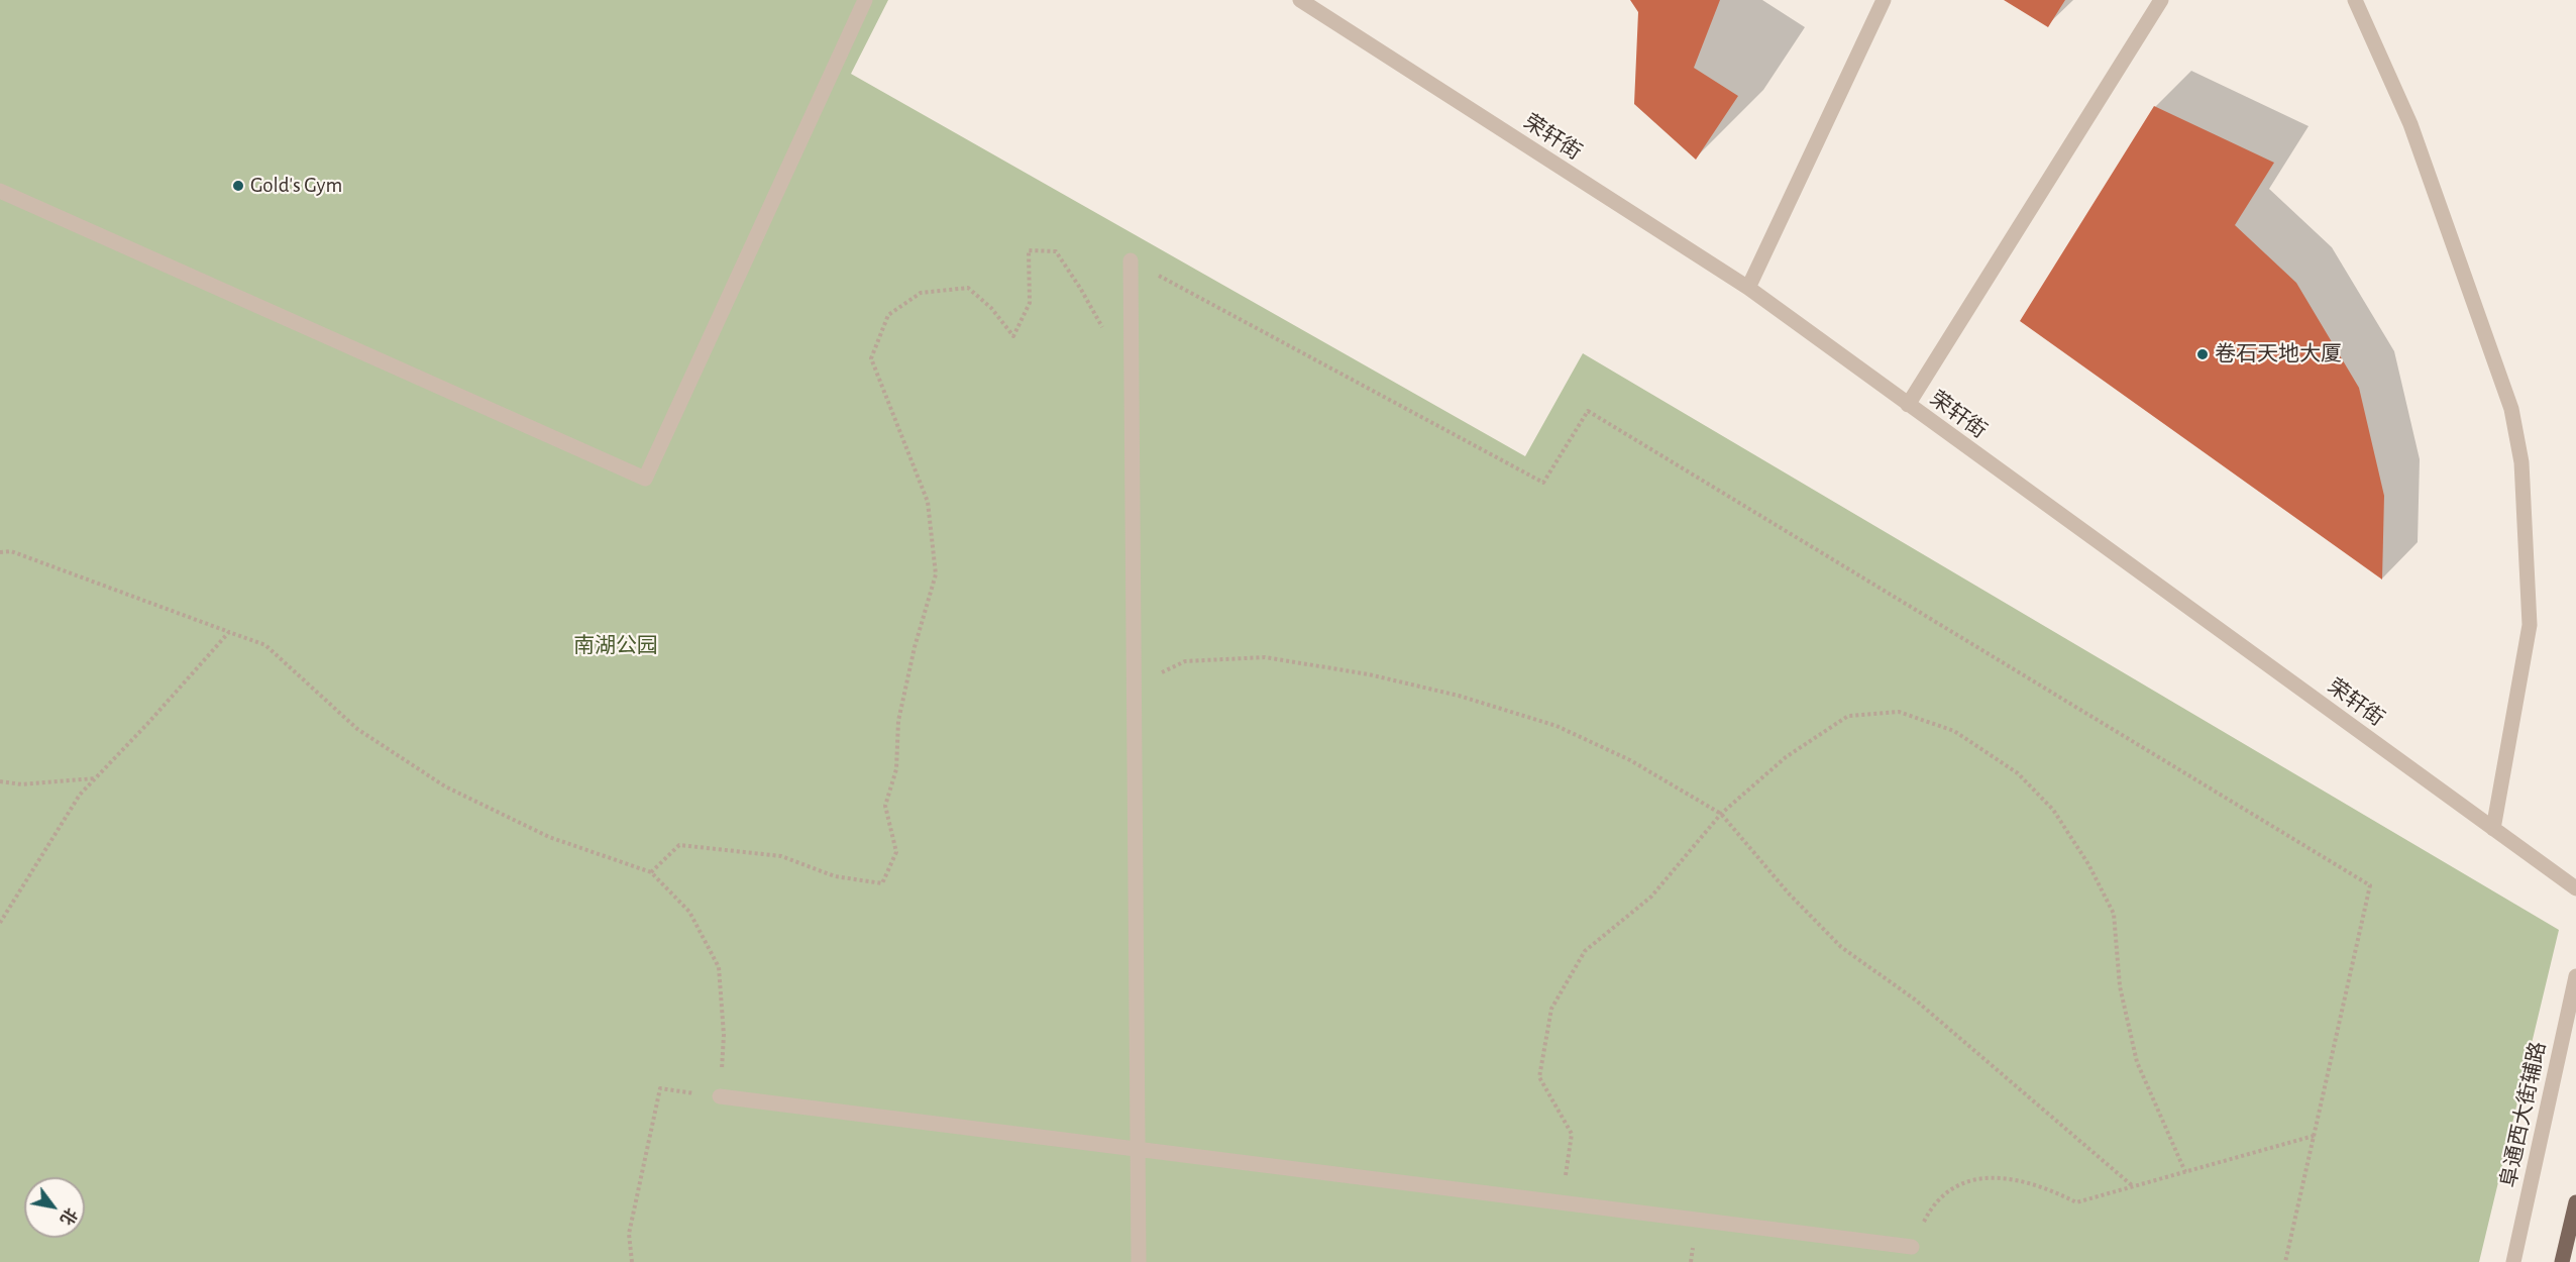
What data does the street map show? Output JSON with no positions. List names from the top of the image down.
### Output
{
  "streets": {
    "street": ["荣轩街", "阜通西大街辅路"]
  },
  "parks": ["南湖公园"],
  "places": ["Gold's Gym", "卷石天地大厦"],
  "north": "bottom right"
}
